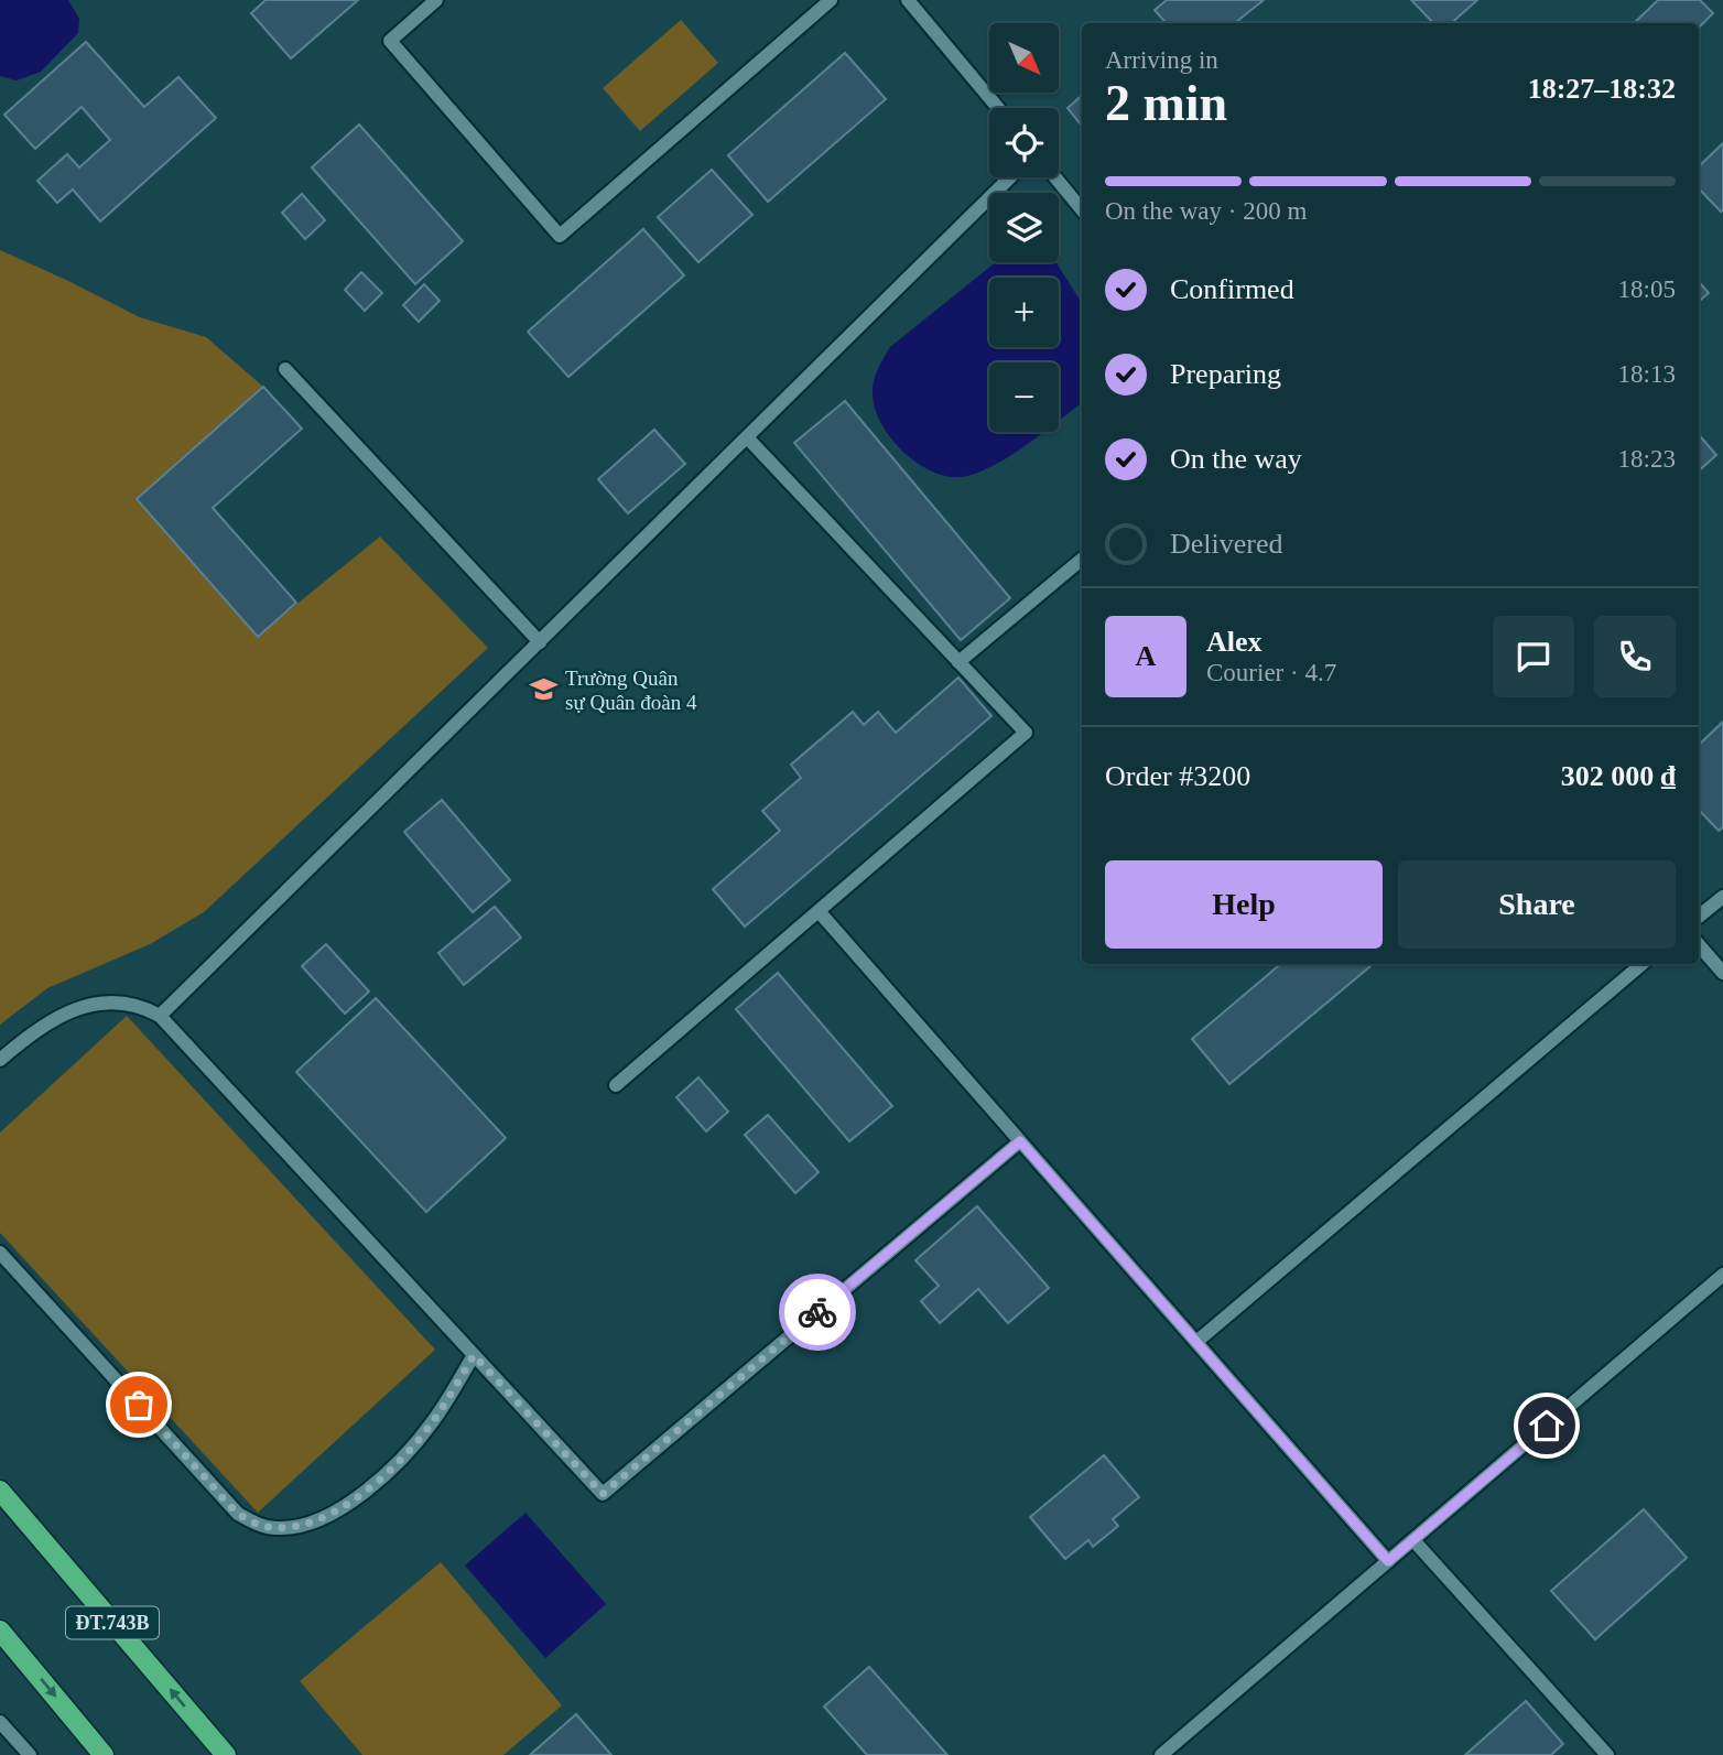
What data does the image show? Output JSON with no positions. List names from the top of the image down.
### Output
{
  "streets": {
    "main road": ["ĐT.743B"]
  },
  "places": {
    "school or university": ["Trường Quân sự Quân đoàn 4"]
  },
  "north": "bottom right",
  "page": {
    "map_buttons": ["+", "−"],
    "heading": ["2 min", "Arriving in", "18:27–18:32"],
    "panel": [
      "Alex",
      "Courier · 4.7",
      "Order #3200",
      "302 000 ₫"
    ],
    "bar": "On the way · 200 m",
    "list": [
      ["Confirmed", "18:05"],
      ["Preparing", "18:13"],
      ["On the way", "18:23"],
      "Delivered"
    ],
    "round": "A",
    "buttons": ["Help", "Share"]
  }
}
